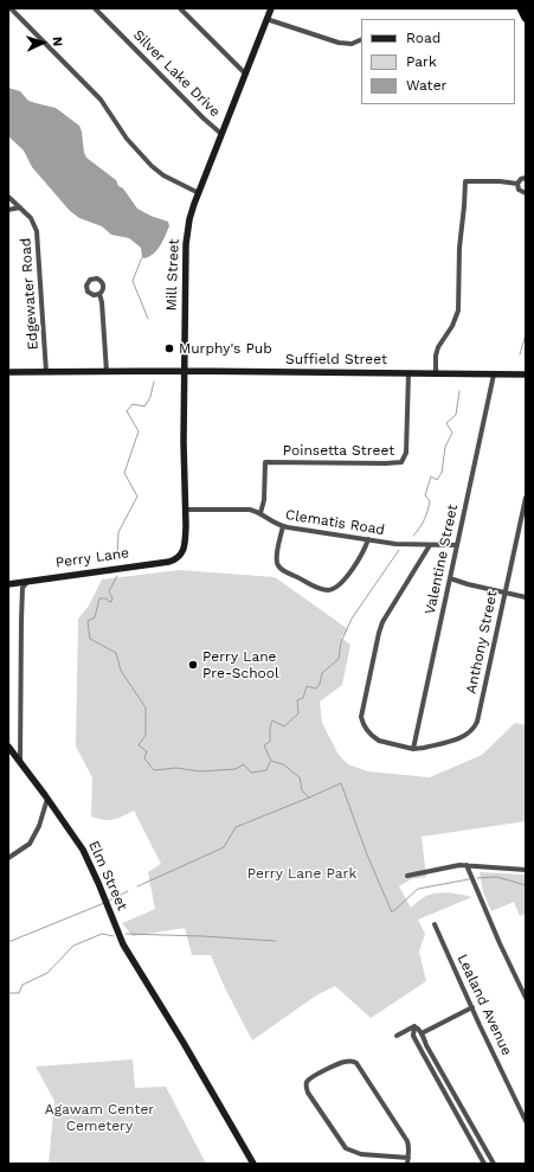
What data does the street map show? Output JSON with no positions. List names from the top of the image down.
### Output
{
  "streets": {
    "street": [
      "Silver Lake Drive",
      "Mill Street",
      "Edgewater Road",
      "Suffield Street",
      "Poinsetta Street",
      "Clematis Road",
      "Perry Lane",
      "Valentine Street",
      "Anthony Street",
      "Elm Street",
      "Lealand Avenue"
    ]
  },
  "crossings": [
    ["Silver Lake Drive", "Mill Street"],
    ["Mill Street", "Suffield Street"],
    ["Mill Street", "Clematis Road"],
    ["Mill Street", "Perry Lane"],
    ["Edgewater Road", "Suffield Street"],
    ["Suffield Street", "Poinsetta Street"],
    ["Suffield Street", "Valentine Street"],
    ["Poinsetta Street", "Clematis Road"],
    ["Clematis Road", "Valentine Street"],
    ["Valentine Street", "Anthony Street"]
  ],
  "parks": ["Perry Lane Park", "Agawam Center Cemetery"],
  "places": ["Murphy's Pub", "Perry Lane Pre-School"],
  "legend": ["Road", "Park", "Water"],
  "north": "right"
}
